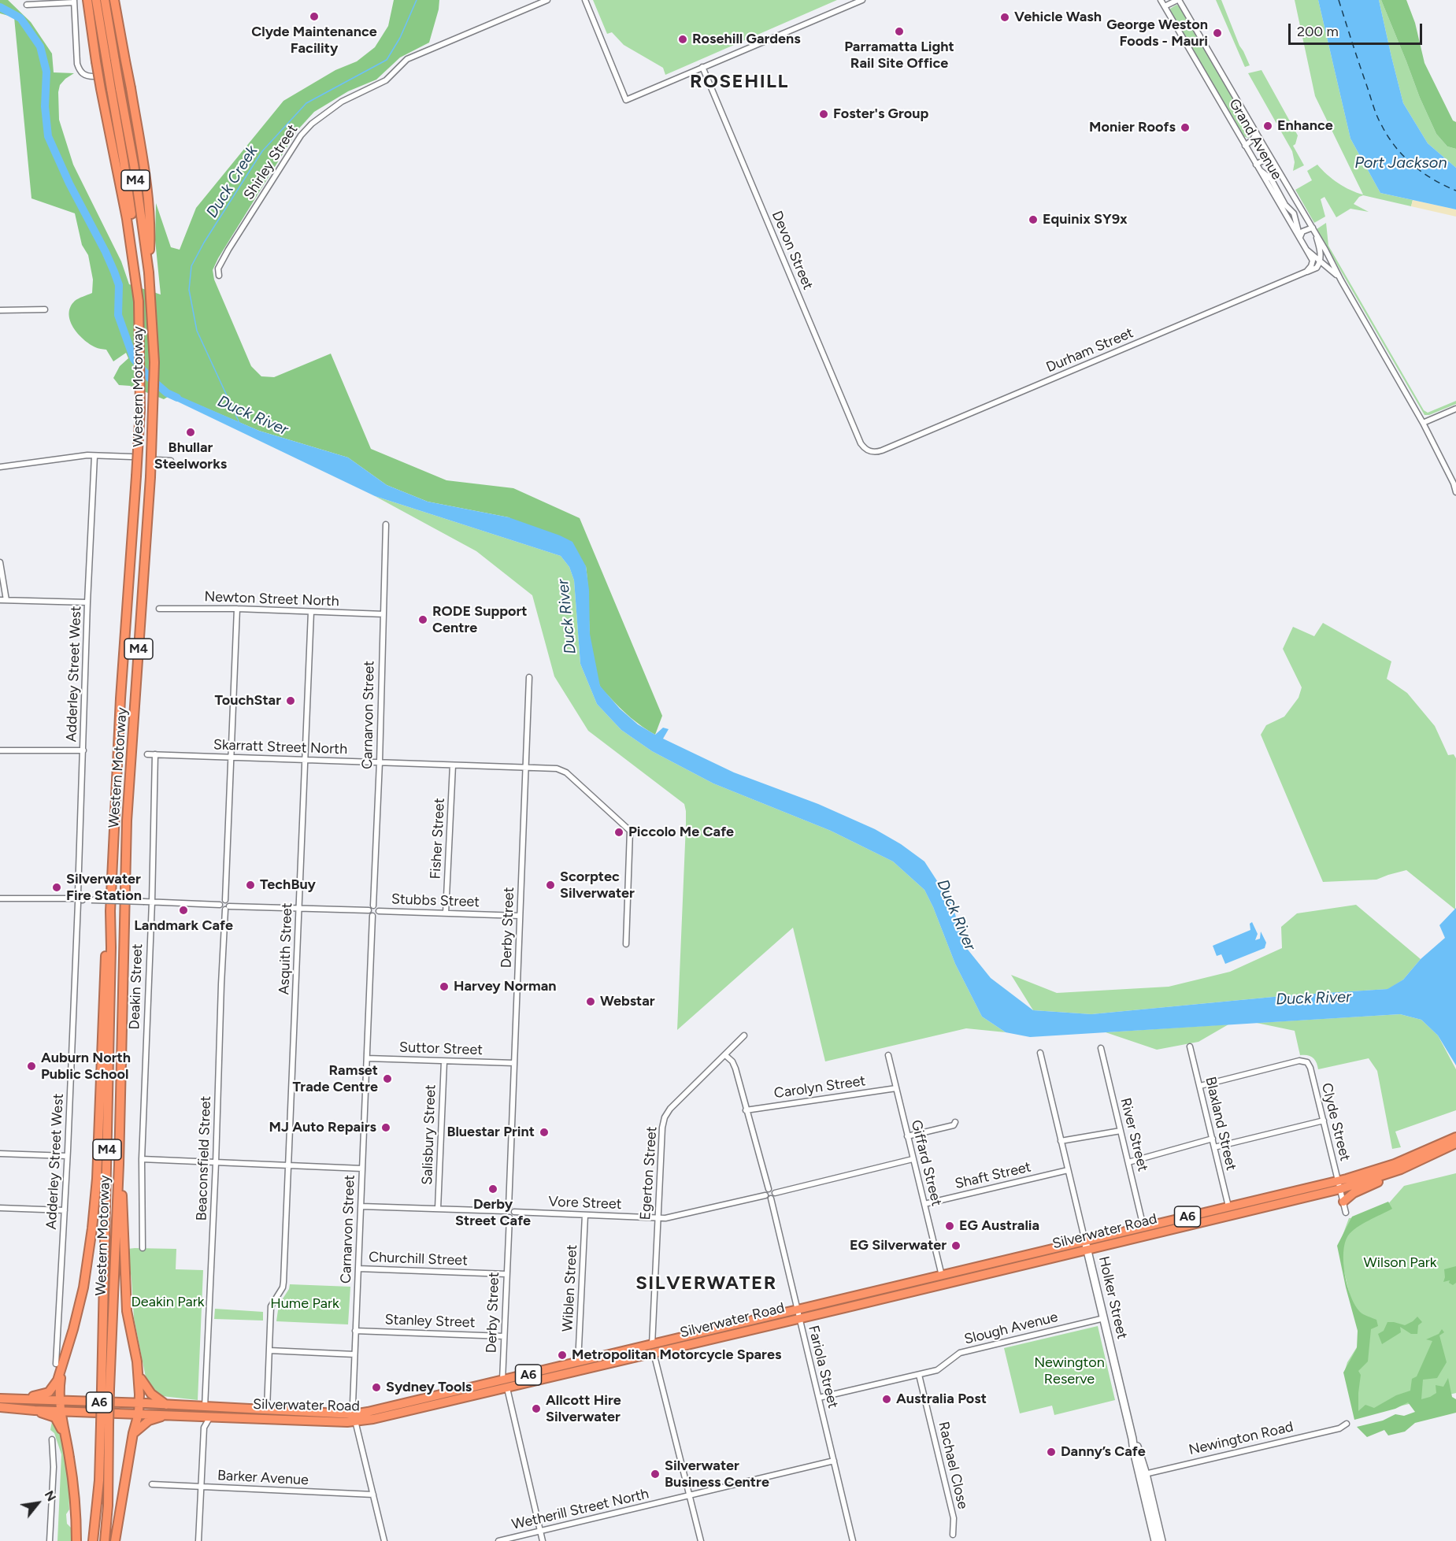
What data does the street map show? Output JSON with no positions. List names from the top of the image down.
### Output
{
  "streets": {
    "highway": [
      "M4",
      "Western Motorway",
      "A6",
      "Silverwater Road"
    ],
    "main road": ["Holker Street"],
    "street": [
      "Grand Avenue",
      "Shirley Street",
      "Devon Street",
      "Durham Street",
      "Newton Street North",
      "Adderley Street West",
      "Carnarvon Street",
      "Skarratt Street North",
      "Fisher Street",
      "Stubbs Street",
      "Derby Street",
      "Asquith Street",
      "Deakin Street",
      "Suttor Street",
      "Carolyn Street",
      "Clyde Street",
      "Blaxland Street",
      "Salisbury Street",
      "River Street",
      "Beaconsfield Street",
      "Giffard Street",
      "Egerton Street",
      "Shaft Street",
      "Vore Street",
      "Churchill Street",
      "Wiblen Street",
      "Stanley Street",
      "Slough Avenue",
      "Fariola Street",
      "Newington Road",
      "Rachael Close",
      "Barker Avenue",
      "Wetherill Street North"
    ]
  },
  "crossings": [
    ["M4", "Western Motorway"],
    ["M4", "Adderley Street West"],
    ["M4", "Silverwater Road"],
    ["Devon Street", "Durham Street"],
    ["Newton Street North", "Carnarvon Street"],
    ["Newton Street North", "Asquith Street"],
    ["Carnarvon Street", "Skarratt Street North"],
    ["Carnarvon Street", "Stubbs Street"],
    ["Carnarvon Street", "Suttor Street"],
    ["Carnarvon Street", "Silverwater Road"],
    ["Carnarvon Street", "Churchill Street"],
    ["Carnarvon Street", "Stanley Street"],
    ["Carnarvon Street", "Barker Avenue"],
    ["Skarratt Street North", "Fisher Street"],
    ["Skarratt Street North", "Derby Street"],
    ["Skarratt Street North", "Asquith Street"],
    ["Skarratt Street North", "Deakin Street"],
    ["Fisher Street", "Stubbs Street"],
    ["Stubbs Street", "Derby Street"],
    ["Derby Street", "Suttor Street"],
    ["Derby Street", "Vore Street"],
    ["Derby Street", "Silverwater Road"],
    ["Derby Street", "Churchill Street"],
    ["Derby Street", "Stanley Street"],
    ["Derby Street", "Wetherill Street North"],
    ["Suttor Street", "Salisbury Street"],
    ["Carolyn Street", "Giffard Street"],
    ["Clyde Street", "Blaxland Street"],
    ["Clyde Street", "Silverwater Road"],
    ["Blaxland Street", "Silverwater Road"],
    ["River Street", "Silverwater Road"],
    ["Beaconsfield Street", "Silverwater Road"],
    ["Giffard Street", "Shaft Street"],
    ["Giffard Street", "Silverwater Road"],
    ["Egerton Street", "Vore Street"],
    ["Egerton Street", "Silverwater Road"],
    ["Egerton Street", "Wetherill Street North"],
    ["Shaft Street", "Holker Street"],
    ["Vore Street", "Wiblen Street"],
    ["Vore Street", "Fariola Street"],
    ["Silverwater Road", "Wiblen Street"],
    ["Silverwater Road", "Holker Street"],
    ["Silverwater Road", "Fariola Street"],
    ["Holker Street", "Slough Avenue"],
    ["Holker Street", "Newington Road"],
    ["Slough Avenue", "Fariola Street"],
    ["Slough Avenue", "Rachael Close"],
    ["Fariola Street", "Wetherill Street North"]
  ],
  "districts": ["ROSEHILL", "SILVERWATER"],
  "water": ["Port Jackson", "Duck Creek", "Duck River"],
  "parks": [
    "Wilson Park",
    "Deakin Park",
    "Hume Park",
    "Newington Reserve"
  ],
  "places": [
    "Clyde Maintenance Facility",
    "Vehicle Wash",
    "Parramatta Light Rail Site Office",
    "George Weston Foods - Mauri",
    "Rosehill Gardens",
    "Foster's Group",
    "Enhance",
    "Monier Roofs",
    "Equinix SY9x",
    "Bhullar Steelworks",
    "RODE Support Centre",
    "TouchStar",
    "Piccolo Me Cafe",
    "TechBuy",
    "Scorptec Silverwater",
    "Silverwater Fire Station",
    "Landmark Cafe",
    "Harvey Norman",
    "Webstar",
    "Auburn North Public School",
    "Ramset Trade Centre",
    "MJ Auto Repairs",
    "Bluestar Print",
    "Derby Street Cafe",
    "EG Australia",
    "EG Silverwater",
    "Metropolitan Motorcycle Spares",
    "Sydney Tools",
    "Australia Post",
    "Allcott Hire Silverwater",
    "Danny’s Cafe",
    "Silverwater Business Centre"
  ],
  "scale_bar": "200 m",
  "north": "top right"
}
